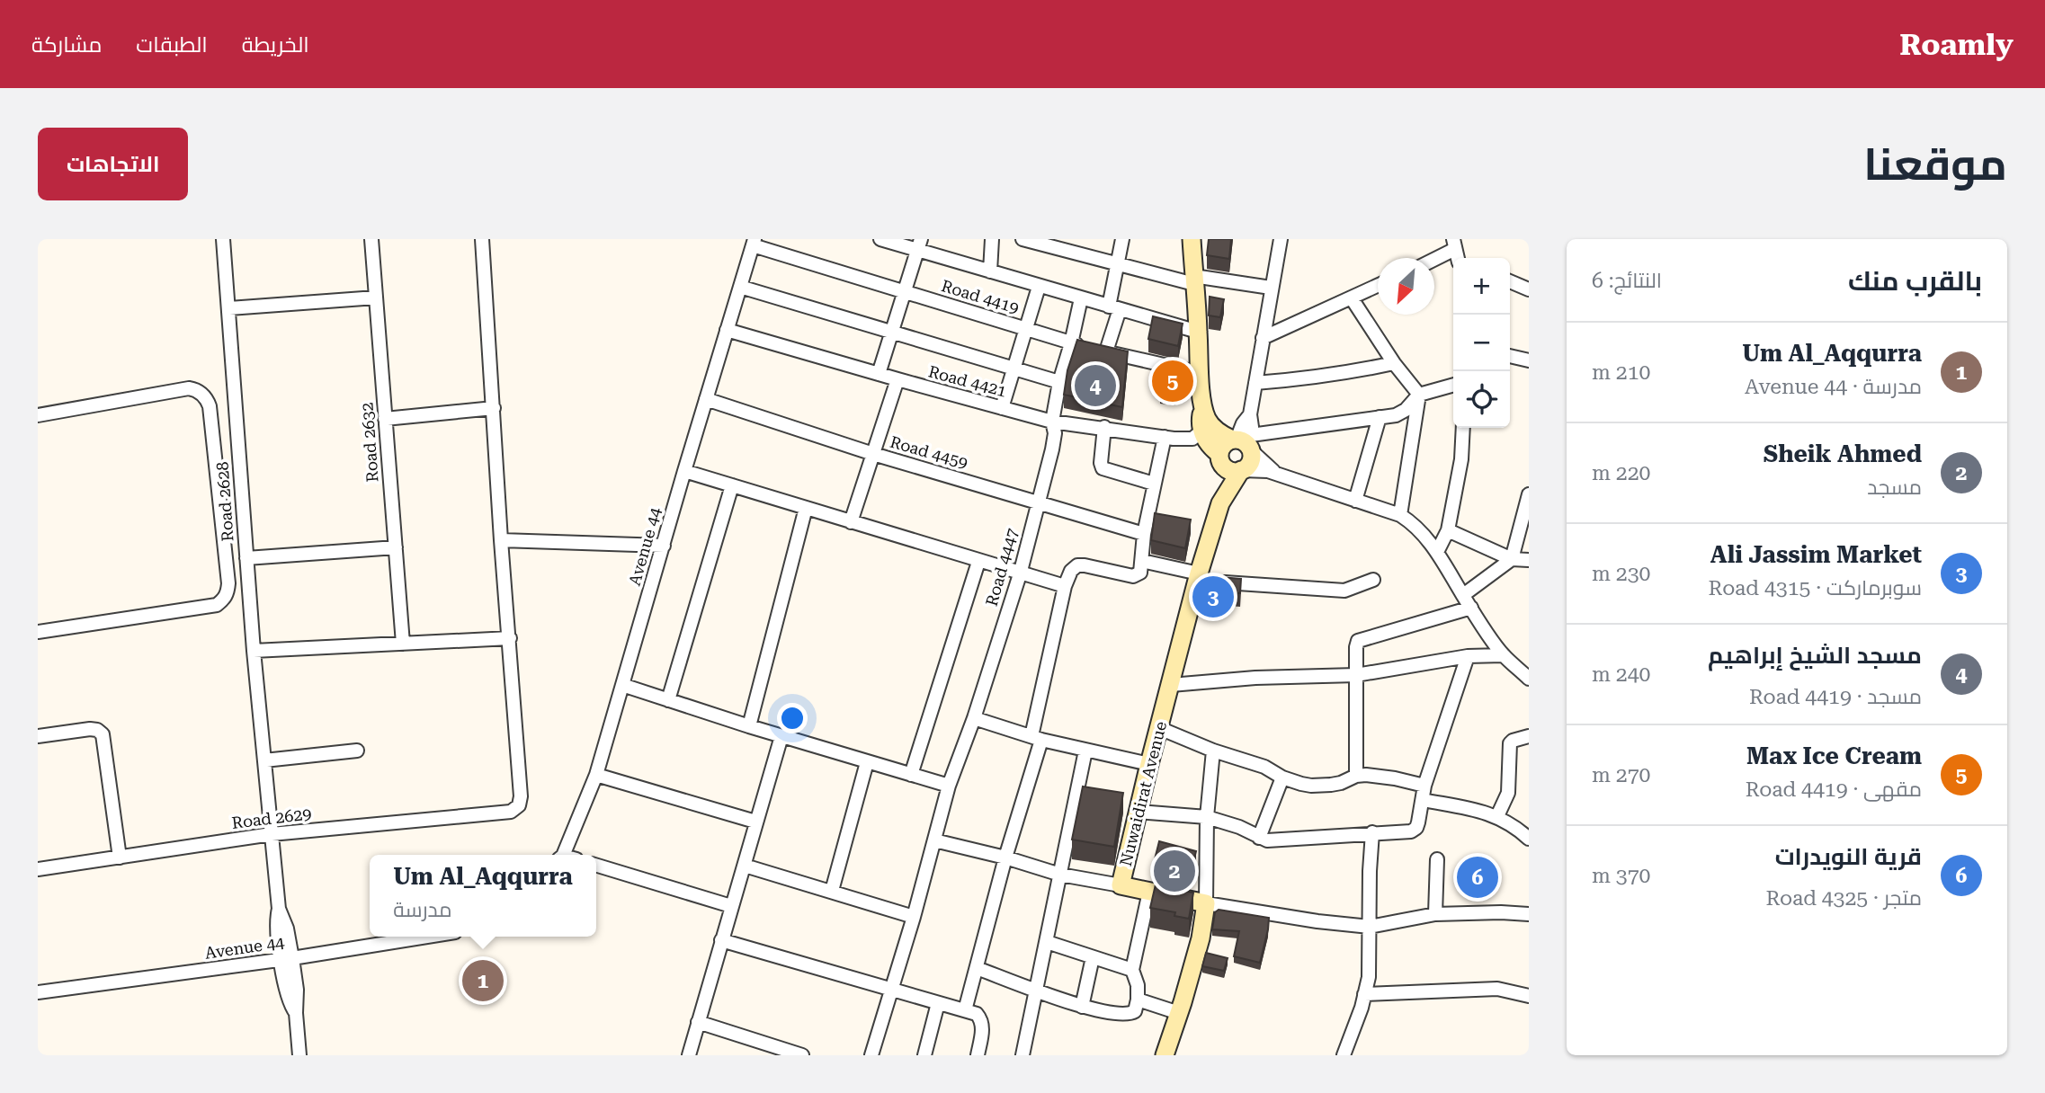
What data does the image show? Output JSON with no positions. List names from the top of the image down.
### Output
{
  "streets": {
    "street": [
      "Road 4419",
      "Road 4421",
      "Road 2632",
      "Road 4459",
      "Road 2628",
      "Avenue 44",
      "Road 4447",
      "Nuwaidirat Avenue",
      "Road 2629"
    ]
  },
  "crossings": [
    ["Road 4419", "Avenue 44"],
    ["Road 4419", "Road 4447"],
    ["Road 4421", "Avenue 44"],
    ["Road 4421", "Road 4447"],
    ["Road 4459", "Avenue 44"],
    ["Road 4459", "Road 4447"],
    ["Road 2628", "Avenue 44"],
    ["Road 2628", "Road 2629"]
  ],
  "north": "bottom left",
  "page": {
    "header": "Roamly",
    "nav": ["الخريطة", "الطبقات", "مشاركة"],
    "title": "موقعنا",
    "buttons": "الاتجاهات",
    "heading": ["بالقرب منك", "النتائج: 6"],
    "map_buttons": ["+", "−"],
    "list": [
      {
        "mark": "1",
        "name": "Um Al_Aqqurra",
        "note": "مدرسة · Avenue 44",
        "value": "210 m"
      },
      {
        "mark": "2",
        "name": "Sheik Ahmed",
        "note": "مسجد",
        "value": "220 m"
      },
      {
        "mark": "3",
        "name": "Ali Jassim Market",
        "note": "سوبرماركت · Road 4315",
        "value": "230 m"
      },
      {
        "mark": "4",
        "name": "مسجد الشيخ إبراهيم",
        "note": "مسجد · Road 4419",
        "value": "240 m"
      },
      {
        "mark": "5",
        "name": "Max Ice Cream",
        "note": "مقهى · Road 4419",
        "value": "270 m"
      },
      {
        "mark": "6",
        "name": "قرية النويدرات",
        "note": "متجر · Road 4325",
        "value": "370 m"
      }
    ],
    "pins": [
      "5",
      "4",
      "3",
      "2",
      "6",
      "1"
    ],
    "popup": ["Um Al_Aqqurra", "مدرسة"]
  }
}
